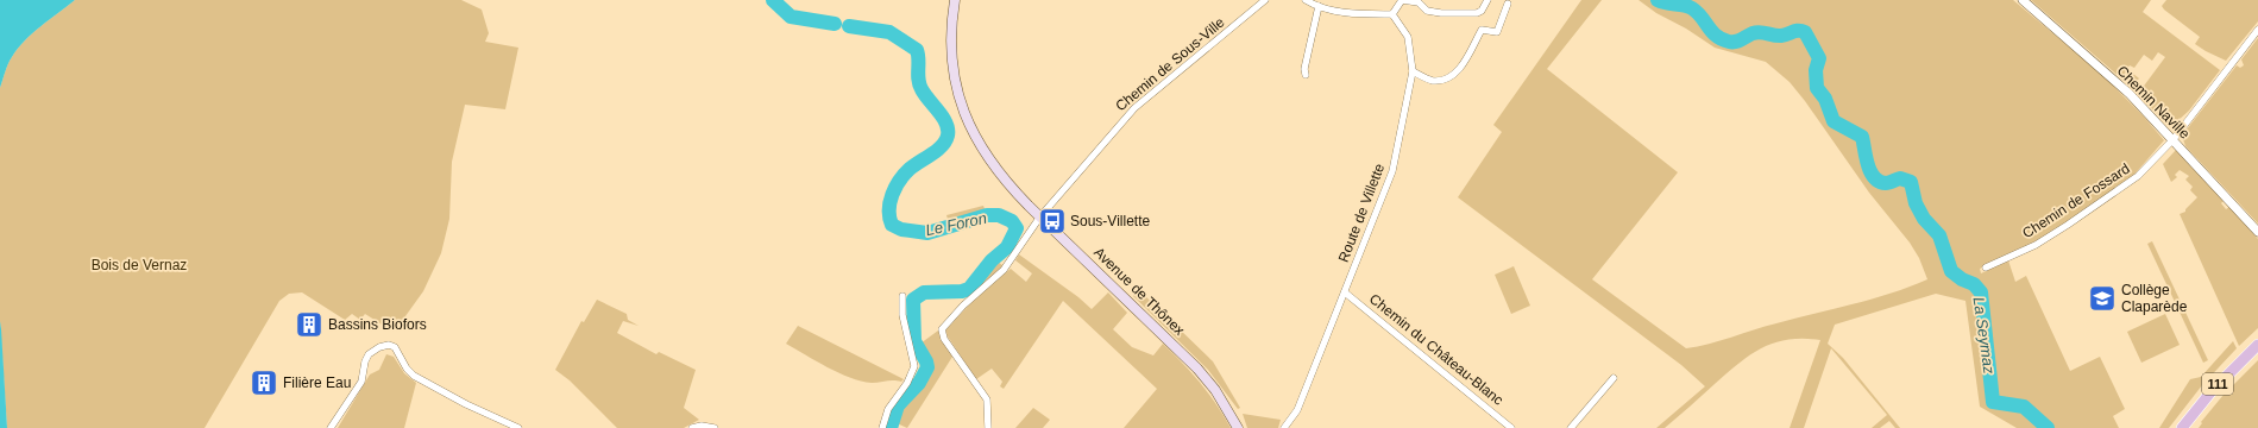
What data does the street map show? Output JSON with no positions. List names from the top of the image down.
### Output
{
  "streets": {
    "main road": ["Avenue de Thônex", "111"],
    "street": [
      "Chemin de Sous-Ville",
      "Chemin Naville",
      "Chemin de Fossard",
      "Route de Villette",
      "Chemin du Château-Blanc"
    ]
  },
  "crossings": [
    ["Chemin de Sous-Ville", "Avenue de Thônex"],
    ["Chemin Naville", "Chemin de Fossard"],
    ["Route de Villette", "Chemin du Château-Blanc"]
  ],
  "water": ["Le Foron", "La Seymaz"],
  "parks": ["Bois de Vernaz"],
  "places": {
    "bus stop": ["Sous-Villette"],
    "school or university": ["Collège Claparède"],
    "building": ["Bassins Biofors", "Filière Eau"]
  }
}
